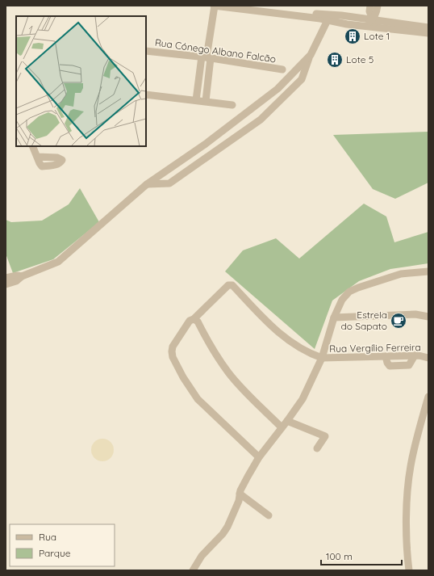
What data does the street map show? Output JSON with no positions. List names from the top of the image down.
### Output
{
  "streets": {
    "street": ["Rua Cónego Albano Falcão", "Rua Vergílio Ferreira"]
  },
  "places": {
    "building": ["Lote 1", "Lote 5"],
    "cafe": ["Estrela do Sapato"]
  },
  "legend": ["Rua", "Parque"],
  "scale_bar": "100 m"
}
